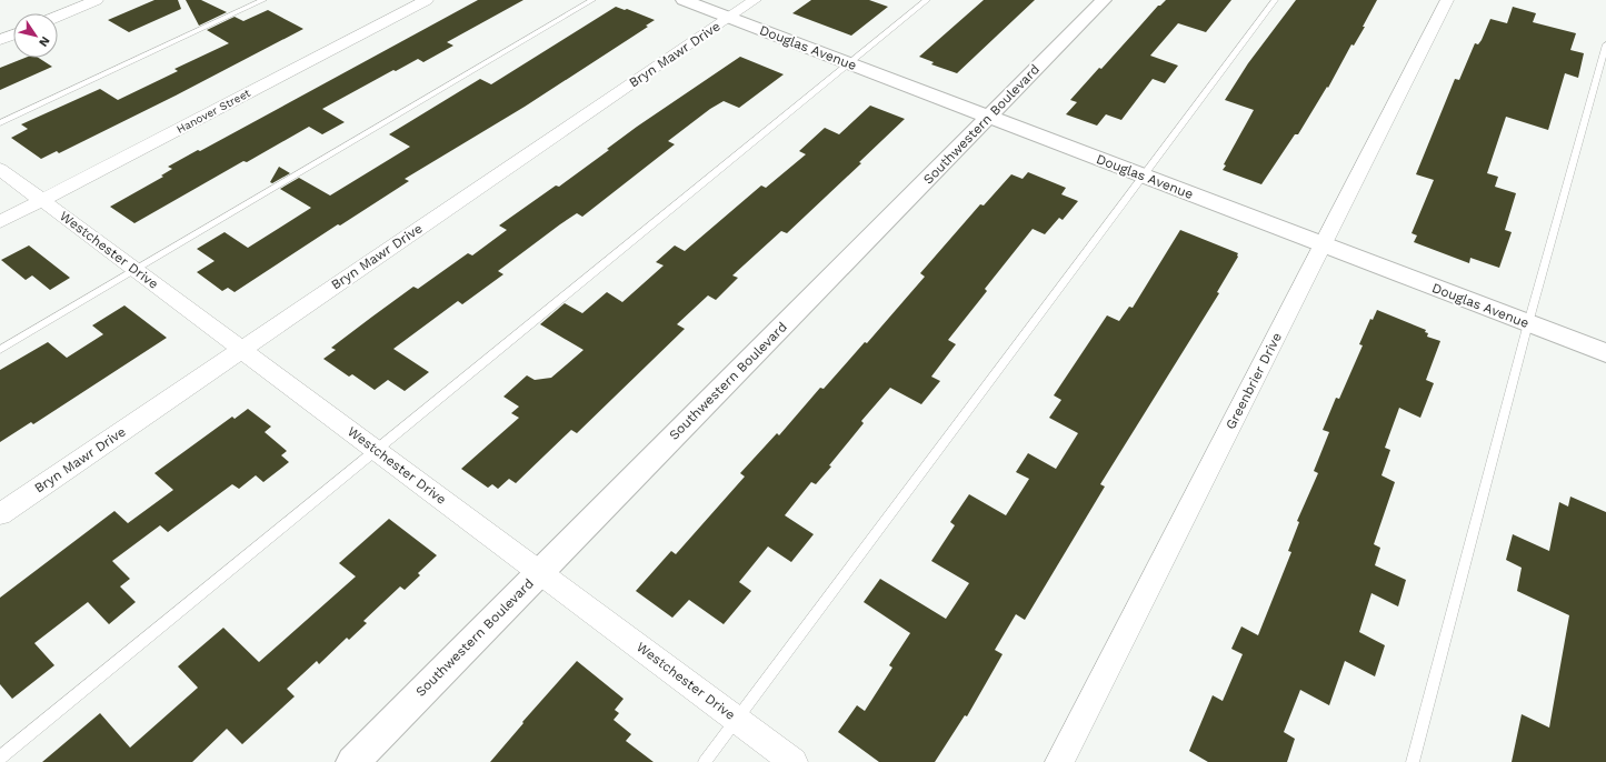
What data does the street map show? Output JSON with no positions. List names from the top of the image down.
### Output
{
  "streets": {
    "street": [
      "Douglas Avenue",
      "Bryn Mawr Drive",
      "Hanover Street",
      "Southwestern Boulevard",
      "Westchester Drive",
      "Greenbrier Drive"
    ]
  },
  "crossings": [
    ["Douglas Avenue", "Bryn Mawr Drive"],
    ["Douglas Avenue", "Southwestern Boulevard"],
    ["Douglas Avenue", "Greenbrier Drive"],
    ["Bryn Mawr Drive", "Westchester Drive"],
    ["Hanover Street", "Westchester Drive"],
    ["Southwestern Boulevard", "Westchester Drive"]
  ],
  "north": "bottom right"
}
